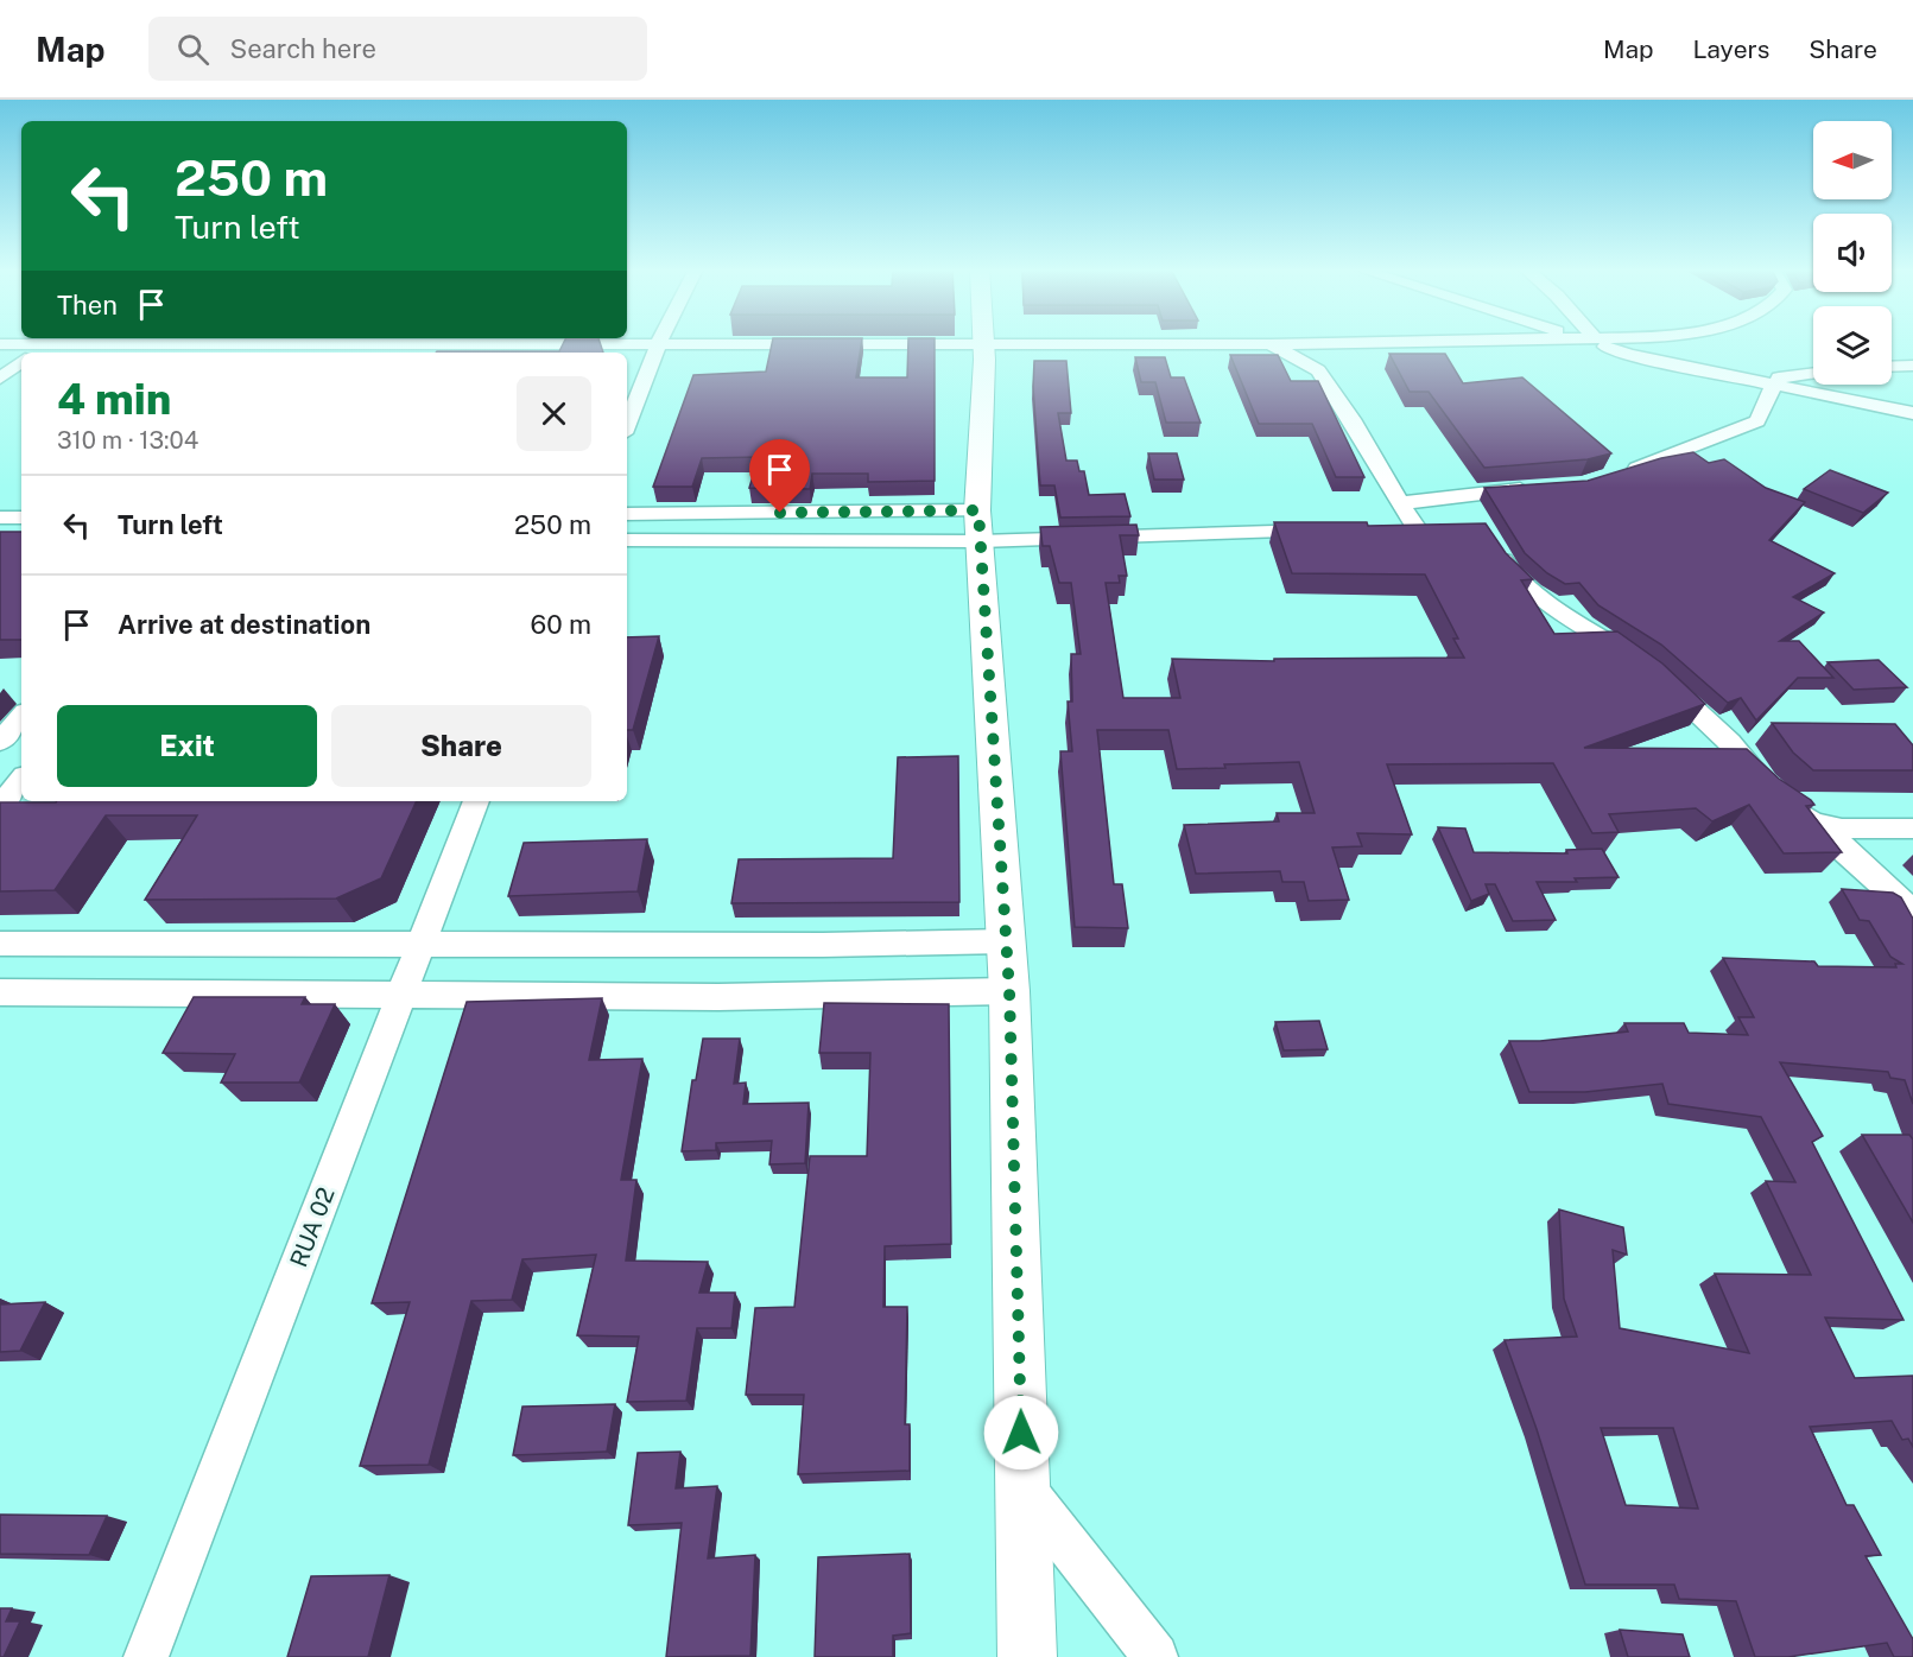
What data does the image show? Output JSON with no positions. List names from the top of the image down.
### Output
{
  "streets": {
    "street": ["RUA 02"]
  },
  "north": "left",
  "page": {
    "header": "Map",
    "search": "Search here",
    "nav": ["Map", "Layers", "Share"],
    "turn": ["250 m", "Turn left"],
    "then": "Then",
    "heading": ["4 min", "310 m · 13:04"],
    "list": [
      {
        "name": "Turn left",
        "value": "250 m"
      },
      {
        "name": "Arrive at destination",
        "value": "60 m"
      }
    ],
    "buttons": ["Exit", "Share"]
  }
}
